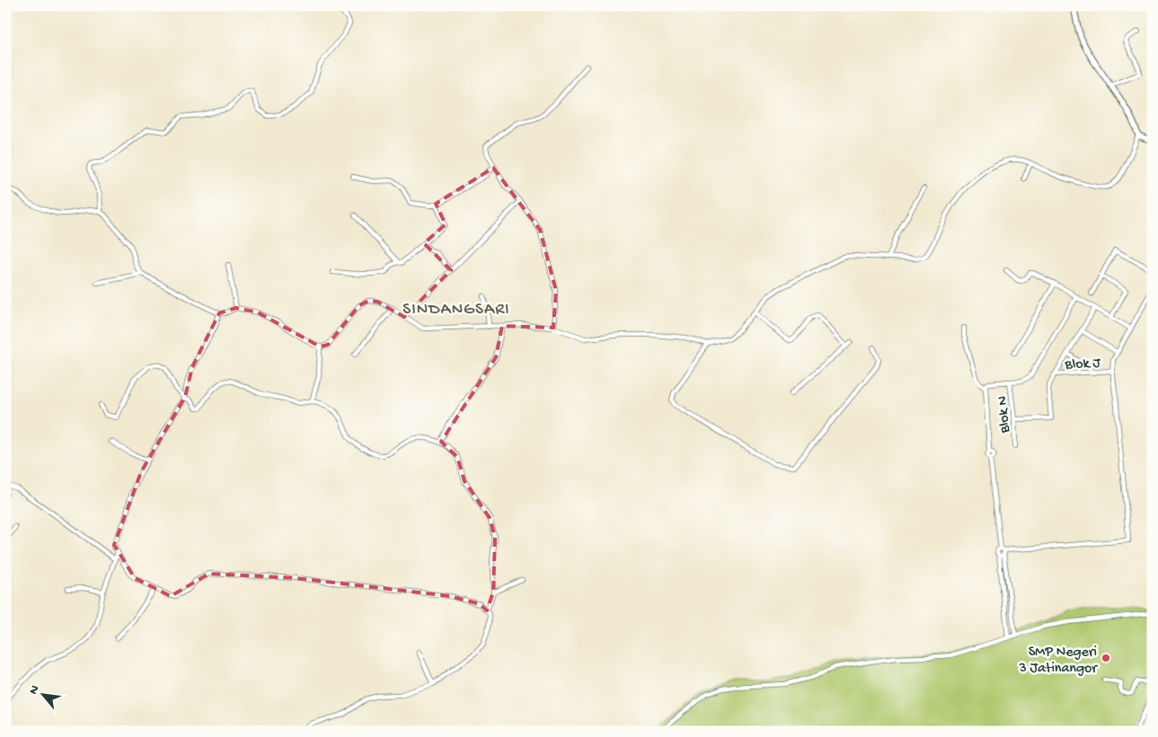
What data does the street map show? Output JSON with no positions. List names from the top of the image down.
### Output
{
  "streets": {
    "street": ["Blok J", "Blok N"]
  },
  "districts": ["SINDANGSARI"],
  "places": ["SMP Negeri 3 Jatinangor"],
  "north": "top left"
}
